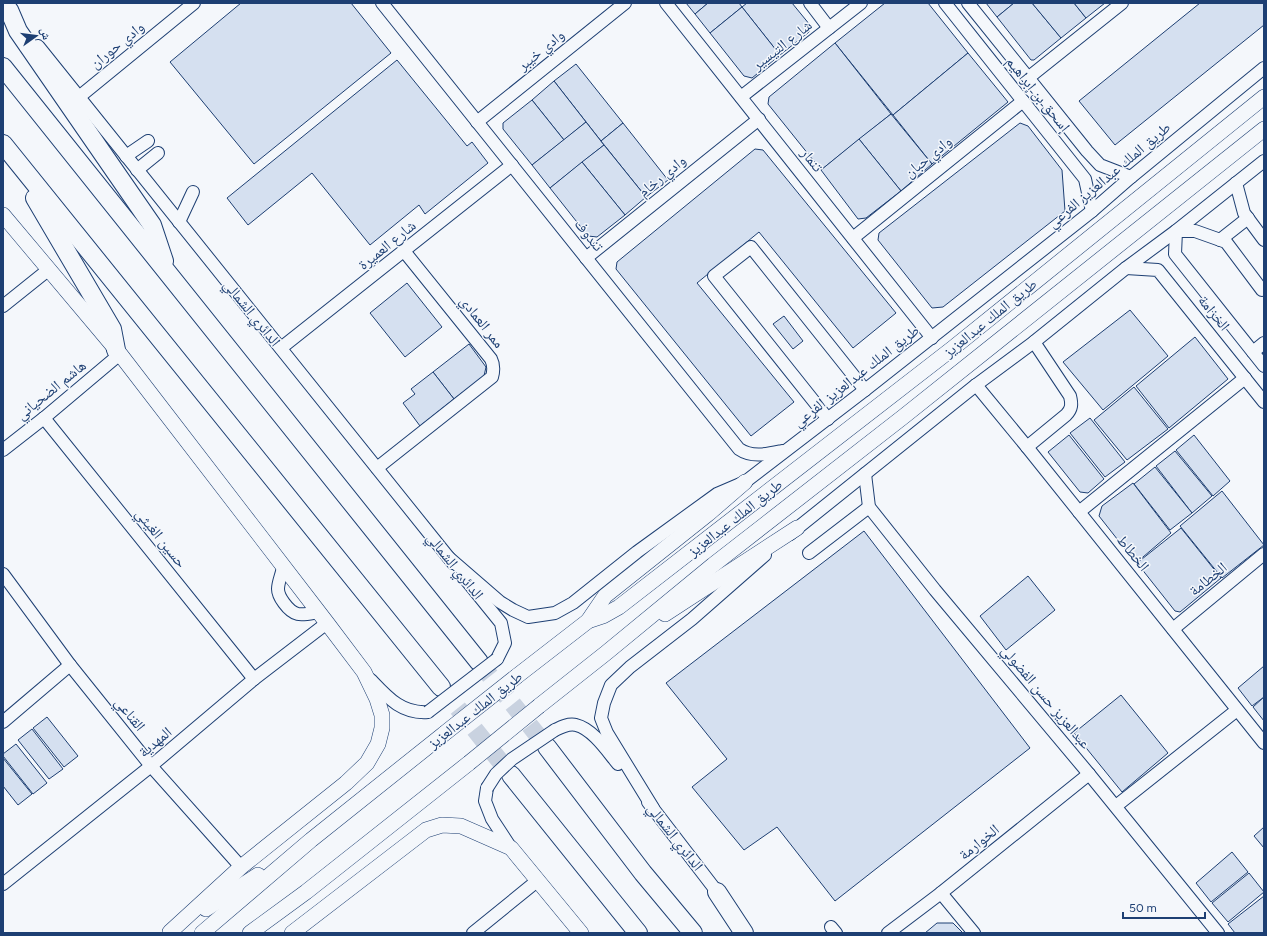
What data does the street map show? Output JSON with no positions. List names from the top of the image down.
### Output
{
  "streets": {
    "main road": ["طريق الملك عبدالعزيز"],
    "street": [
      "وادي حوران",
      "شارع التيسير",
      "وادي خيبر",
      "إسحق بن إبراهيم",
      "وادي حبان",
      "تنمار",
      "طريق الملك عبدالعزيز الفرعي",
      "وادي رخام",
      "تندوف",
      "شارع العميرة",
      "الدائري الشمالي",
      "الخزامة",
      "ممر العمادي",
      "هاشم الضحياني",
      "حسين الغيثي",
      "الخطاط",
      "الخطامة",
      "عبدالعزيز حسن الفضولي",
      "القناعي",
      "المهدية",
      "الخوارمة"
    ]
  },
  "crossings": [
    ["وادي حوران", "الدائري الشمالي"],
    ["شارع التيسير", "تنمار"],
    ["وادي خيبر", "تندوف"],
    ["إسحق بن إبراهيم", "وادي حبان"],
    ["إسحق بن إبراهيم", "طريق الملك عبدالعزيز الفرعي"],
    ["وادي حبان", "تنمار"],
    ["تنمار", "طريق الملك عبدالعزيز الفرعي"],
    ["تنمار", "وادي رخام"],
    ["طريق الملك عبدالعزيز الفرعي", "تندوف"],
    ["طريق الملك عبدالعزيز الفرعي", "الدائري الشمالي"],
    ["وادي رخام", "تندوف"],
    ["تندوف", "شارع العميرة"],
    ["شارع العميرة", "الدائري الشمالي"],
    ["شارع العميرة", "ممر العمادي"],
    ["الدائري الشمالي", "ممر العمادي"],
    ["هاشم الضحياني", "حسين الغيثي"],
    ["حسين الغيثي", "المهدية"],
    ["الخطاط", "الخطامة"],
    ["عبدالعزيز حسن الفضولي", "الخوارمة"],
    ["القناعي", "المهدية"]
  ],
  "scale_bar": "50 m",
  "north": "right"
}
